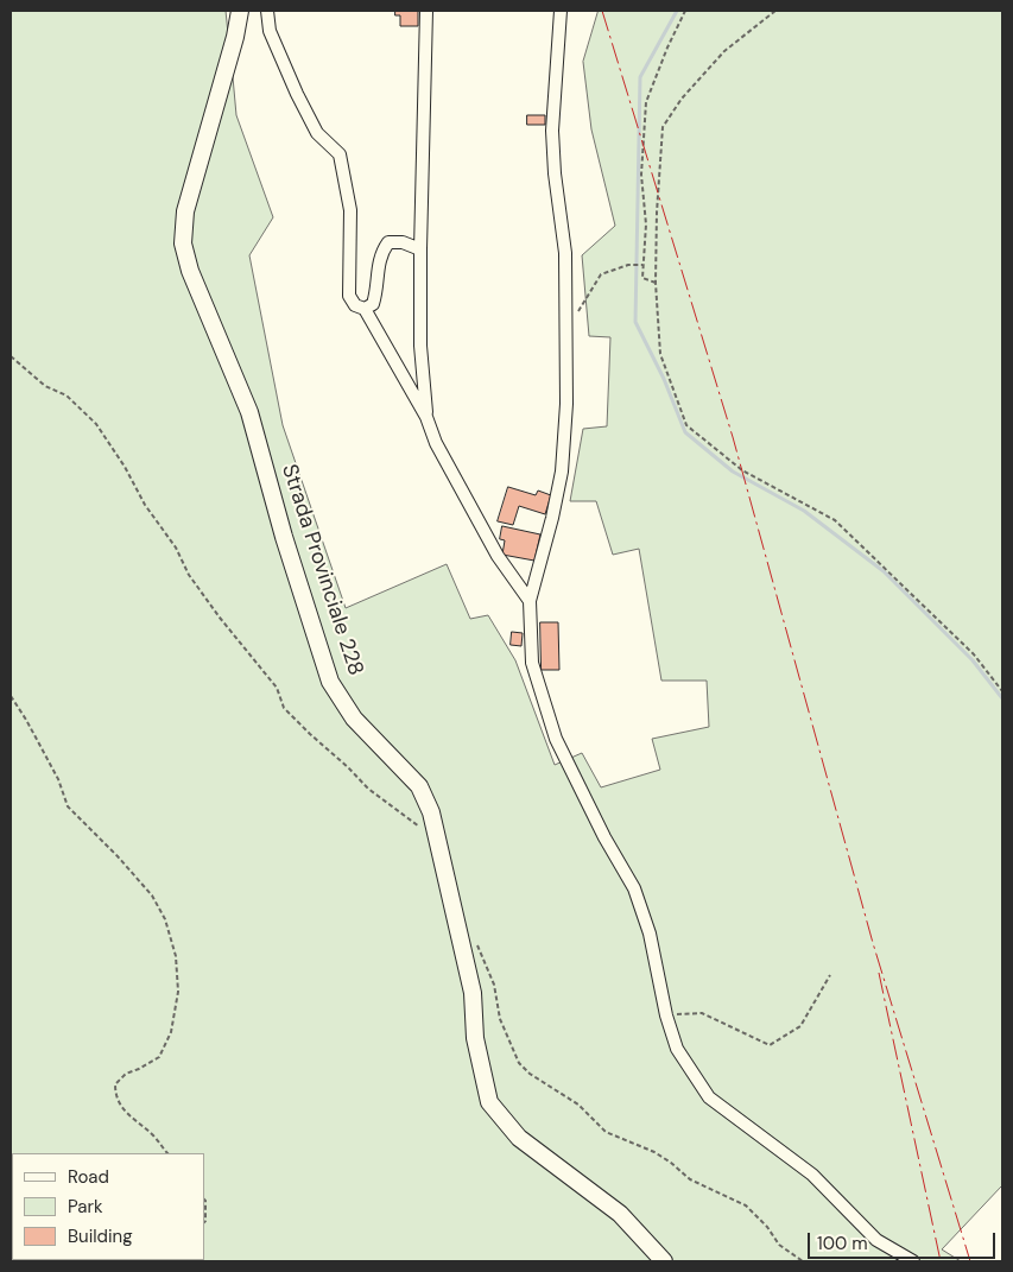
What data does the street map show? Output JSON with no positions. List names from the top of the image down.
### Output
{
  "streets": {
    "main road": ["Strada Provinciale 228"]
  },
  "legend": ["Road", "Park", "Building"],
  "scale_bar": "100 m"
}
